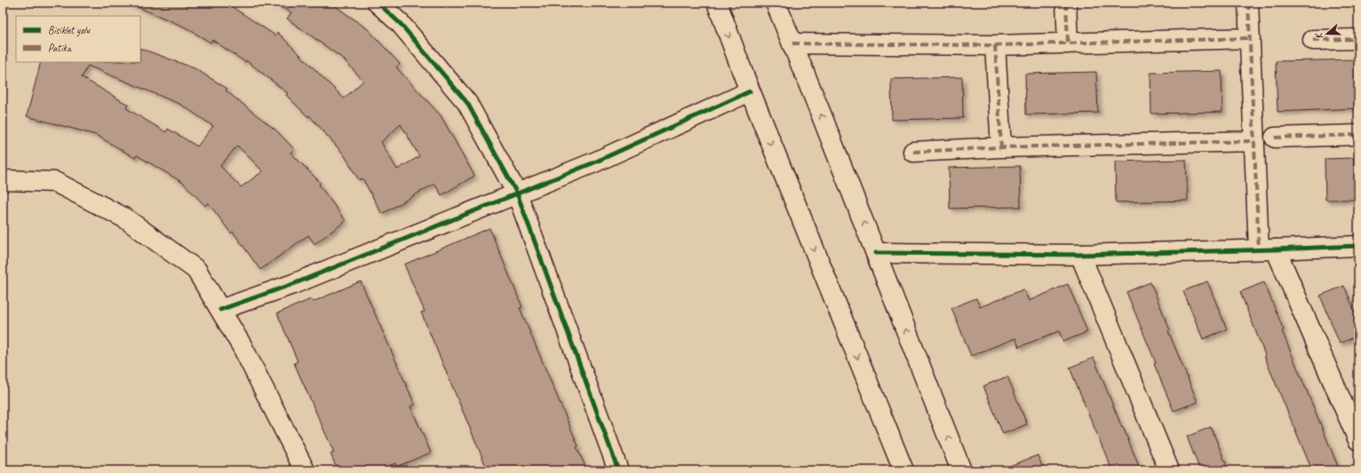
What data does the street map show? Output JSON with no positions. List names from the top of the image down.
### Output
{
  "legend": ["Bisiklet yolu", "Patika"],
  "north": "left"
}
